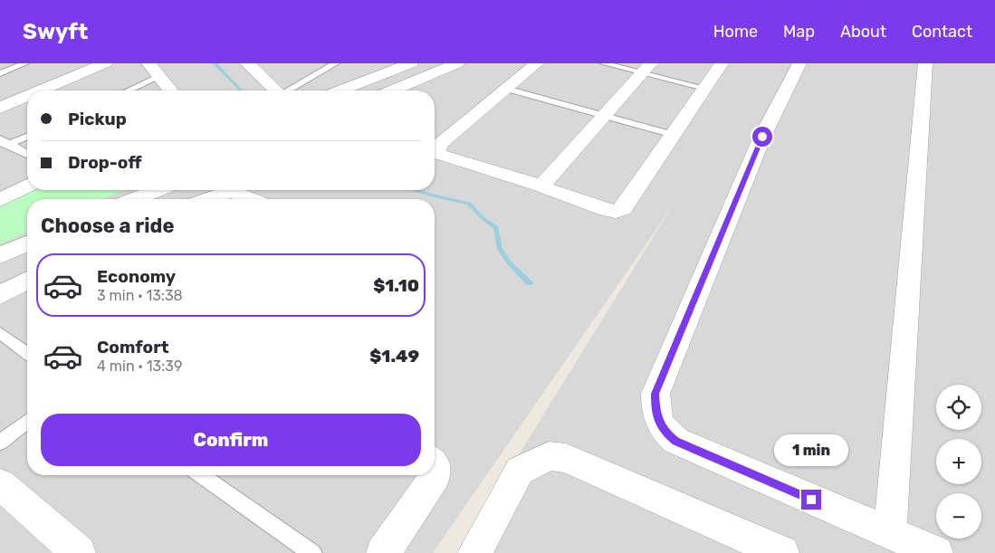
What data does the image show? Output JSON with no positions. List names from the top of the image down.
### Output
{
  "page": {
    "header": "Swyft",
    "nav": [
      "Home",
      "Map",
      "About",
      "Contact"
    ],
    "banner": ["Pickup", "Drop-off"],
    "heading": "Choose a ride",
    "list": [
      {
        "name": "Economy",
        "note": "3 min · 13:38",
        "value": "$1.10"
      },
      {
        "name": "Comfort",
        "note": "4 min · 13:39",
        "value": "$1.49"
      }
    ],
    "map_buttons": ["+", "−"],
    "buttons": "Confirm",
    "bubble": "1 min"
  }
}
